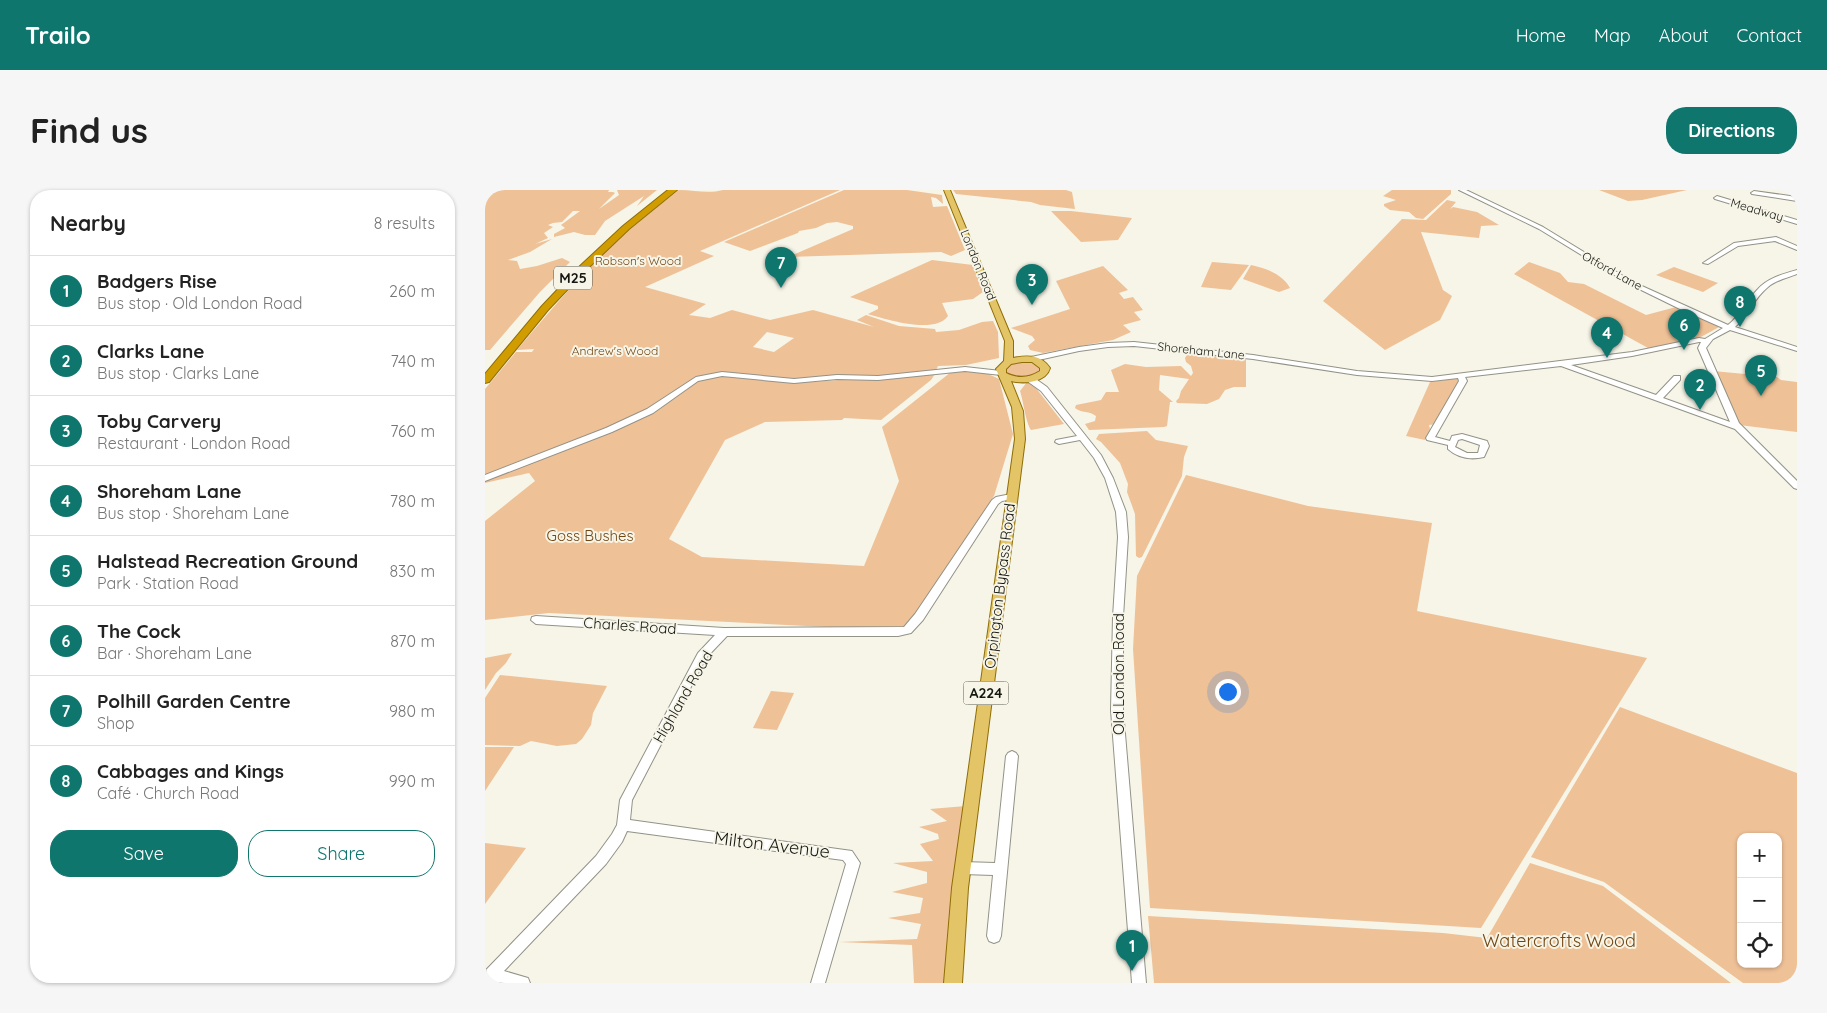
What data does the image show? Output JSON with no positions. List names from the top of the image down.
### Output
{
  "streets": {
    "highway": ["M25"],
    "main road": ["London Road", "Orpington Bypass Road", "A224"],
    "street": [
      "Meadway",
      "Otford Lane",
      "Shoreham Lane",
      "Charles Road",
      "Old London Road",
      "Highland Road",
      "Milton Avenue"
    ]
  },
  "crossings": [
    ["London Road", "Shoreham Lane"],
    ["London Road", "Orpington Bypass Road"],
    ["Charles Road", "Highland Road"],
    ["Highland Road", "Milton Avenue"]
  ],
  "parks": [
    "Robson's Wood",
    "Andrew's Wood",
    "Goss Bushes",
    "Watercrofts Wood"
  ],
  "page": {
    "header": "Trailo",
    "nav": [
      "Home",
      "Map",
      "About",
      "Contact"
    ],
    "buttons": [
      "Directions",
      ["Save", "Share"]
    ],
    "title": "Find us",
    "heading": ["Nearby", "8 results"],
    "pins": [
      "7",
      "3",
      "8",
      "6",
      "4",
      "5",
      "2",
      "1"
    ],
    "list": [
      {
        "mark": "1",
        "name": "Badgers Rise",
        "note": "Bus stop · Old London Road",
        "value": "260 m"
      },
      {
        "mark": "2",
        "name": "Clarks Lane",
        "note": "Bus stop · Clarks Lane",
        "value": "740 m"
      },
      {
        "mark": "3",
        "name": "Toby Carvery",
        "note": "Restaurant · London Road",
        "value": "760 m"
      },
      {
        "mark": "4",
        "name": "Shoreham Lane",
        "note": "Bus stop · Shoreham Lane",
        "value": "780 m"
      },
      {
        "mark": "5",
        "name": "Halstead Recreation Ground",
        "note": "Park · Station Road",
        "value": "830 m"
      },
      {
        "mark": "6",
        "name": "The Cock",
        "note": "Bar · Shoreham Lane",
        "value": "870 m"
      },
      {
        "mark": "7",
        "name": "Polhill Garden Centre",
        "note": "Shop",
        "value": "980 m"
      },
      {
        "mark": "8",
        "name": "Cabbages and Kings",
        "note": "Café · Church Road",
        "value": "990 m"
      }
    ],
    "map_buttons": ["+", "−"]
  }
}
